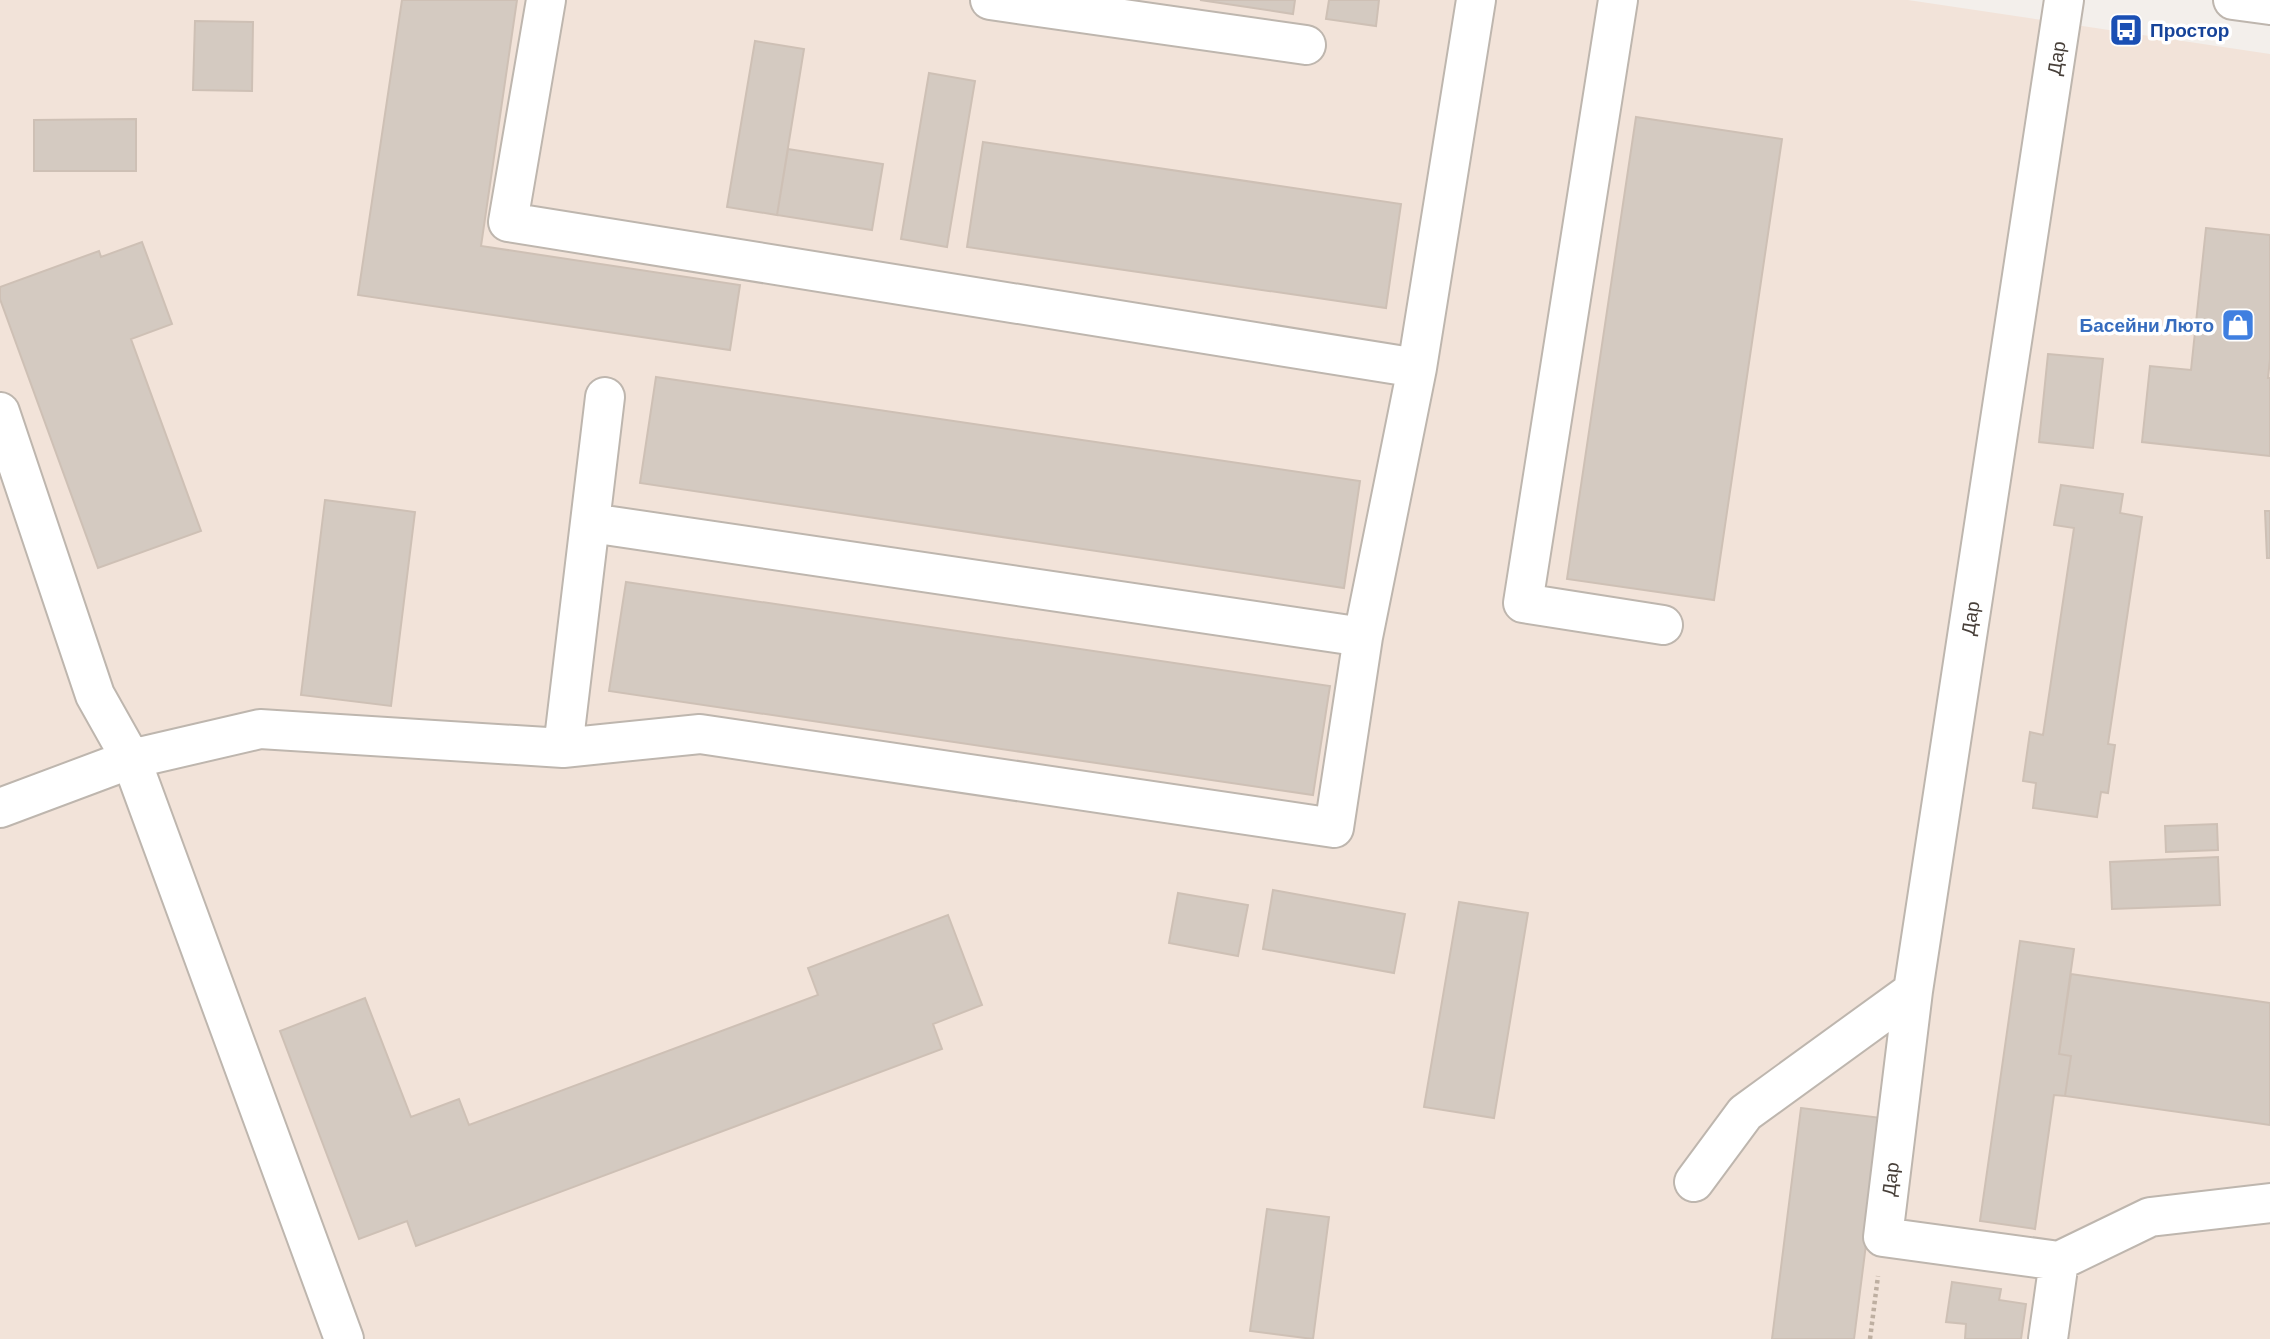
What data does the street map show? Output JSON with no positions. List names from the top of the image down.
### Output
{
  "streets": {
    "street": ["Дар"]
  },
  "places": {
    "bus stop": ["Простор"],
    "shop": ["Басейни Люто"]
  }
}
